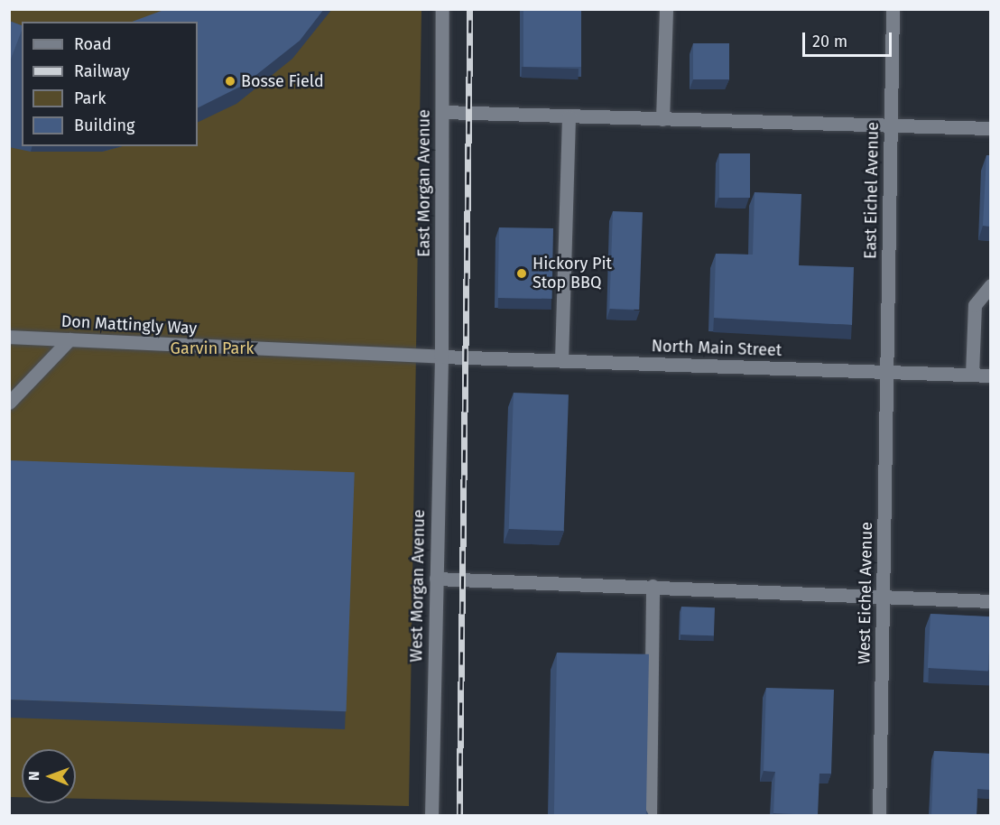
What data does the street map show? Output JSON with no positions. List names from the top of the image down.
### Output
{
  "streets": {
    "street": [
      "East Morgan Avenue",
      "East Eichel Avenue",
      "Don Mattingly Way",
      "North Main Street",
      "West Morgan Avenue",
      "West Eichel Avenue"
    ]
  },
  "crossings": [
    ["East Morgan Avenue", "Don Mattingly Way"],
    ["East Morgan Avenue", "North Main Street"],
    ["East Morgan Avenue", "West Morgan Avenue"],
    ["East Eichel Avenue", "North Main Street"],
    ["East Eichel Avenue", "West Eichel Avenue"],
    ["Don Mattingly Way", "North Main Street"],
    ["Don Mattingly Way", "West Morgan Avenue"],
    ["North Main Street", "West Morgan Avenue"],
    ["North Main Street", "West Eichel Avenue"]
  ],
  "parks": ["Garvin Park"],
  "places": ["Bosse Field", "Hickory Pit Stop BBQ"],
  "legend": [
    "Road",
    "Railway",
    "Park",
    "Building"
  ],
  "scale_bar": "20 m",
  "north": "left"
}
